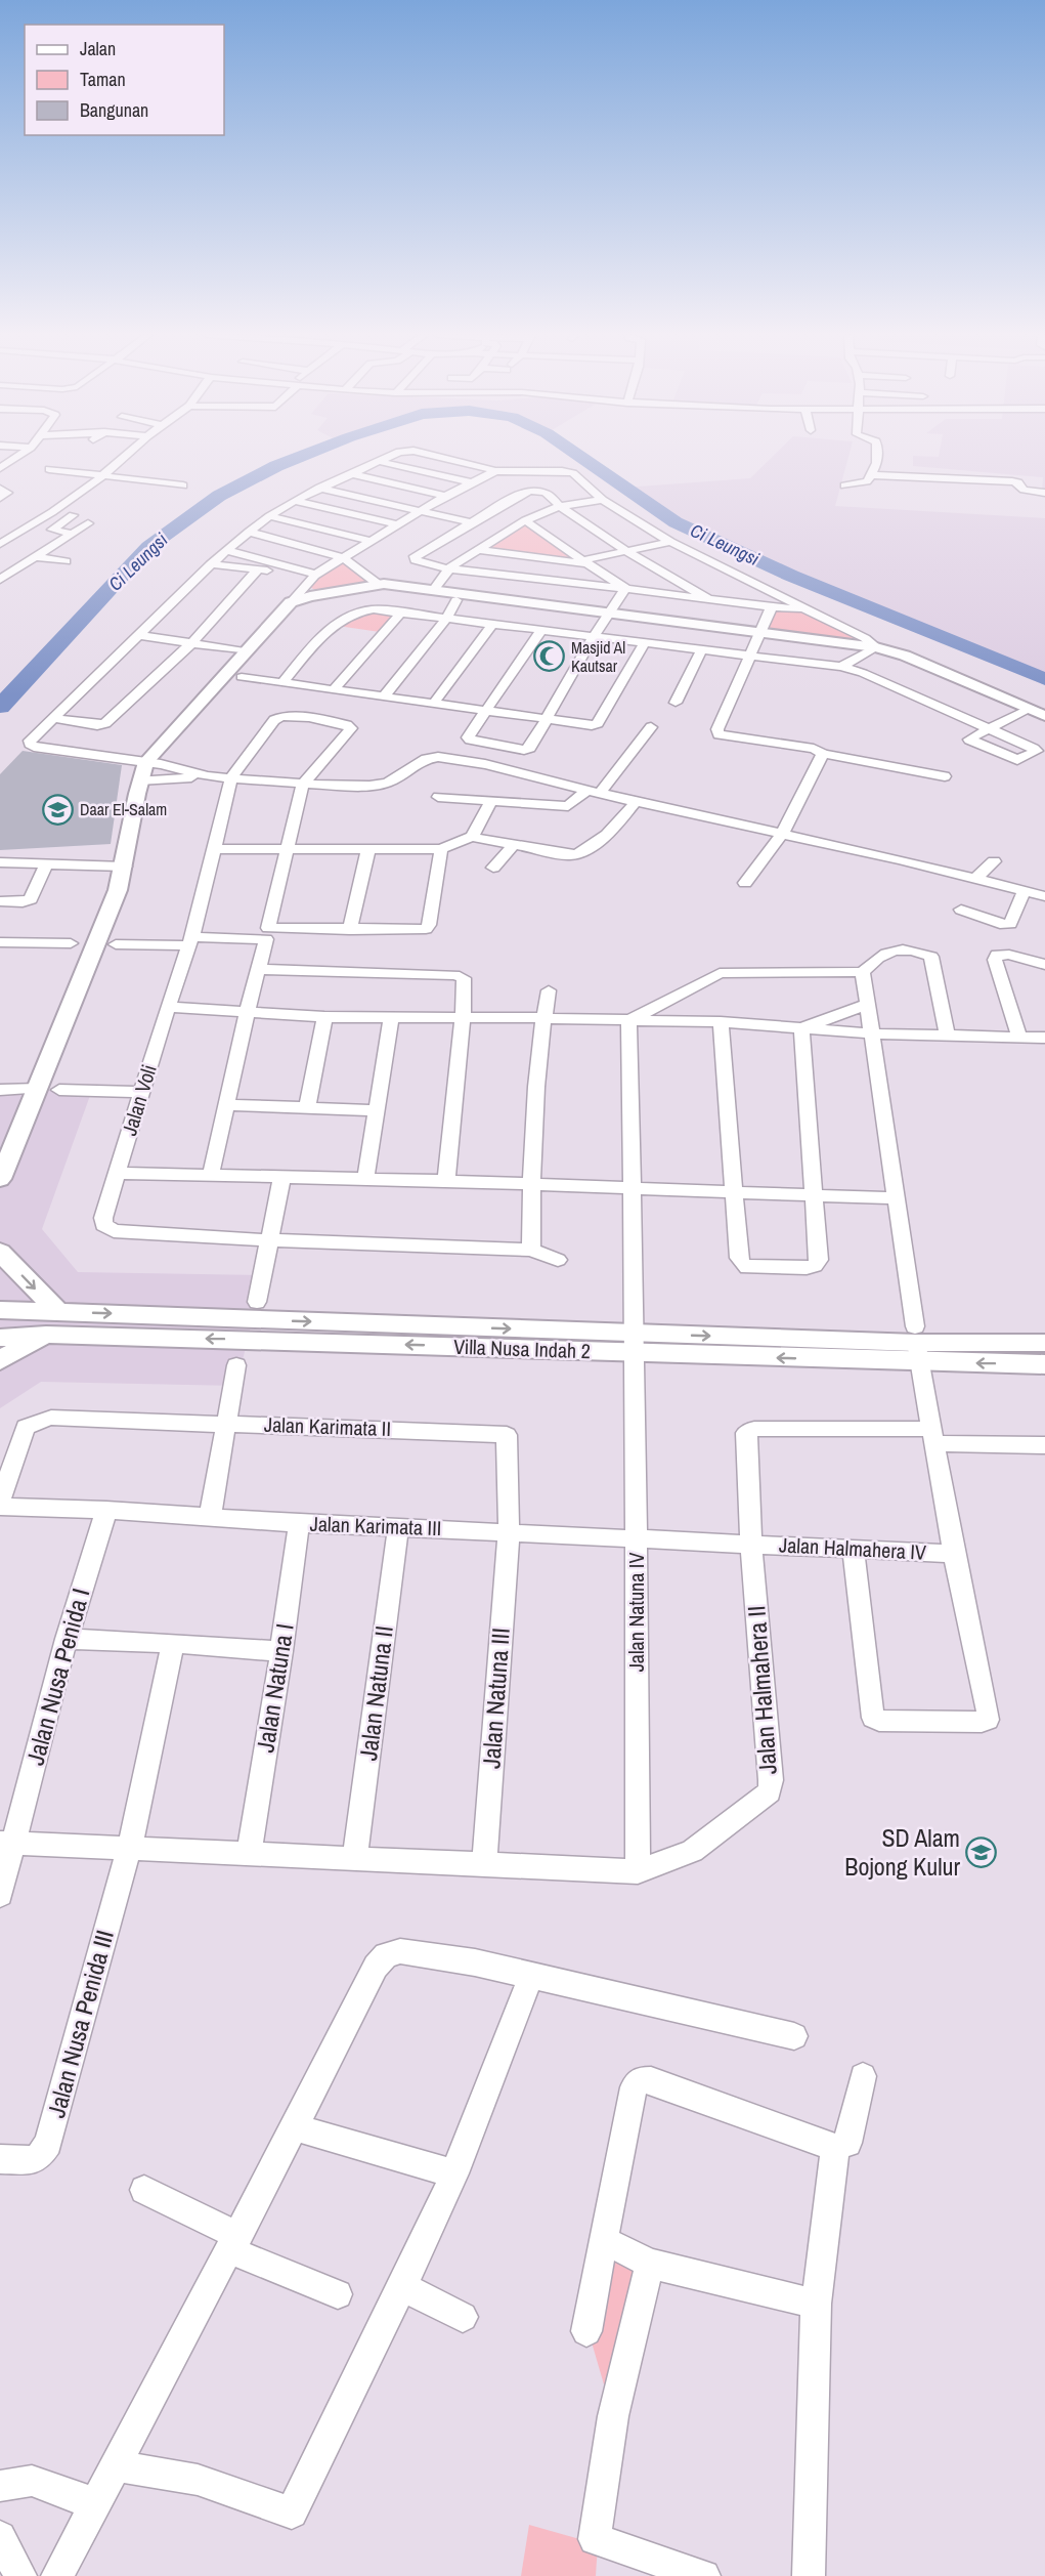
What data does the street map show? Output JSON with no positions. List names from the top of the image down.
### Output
{
  "streets": {
    "street": [
      "Jalan Voli",
      "Villa Nusa Indah 2",
      "Jalan Karimata II",
      "Jalan Karimata III",
      "Jalan Halmahera IV",
      "Jalan Natuna IV",
      "Jalan Nusa Penida I",
      "Jalan Natuna I",
      "Jalan Halmahera II",
      "Jalan Natuna II",
      "Jalan Natuna III",
      "Jalan Nusa Penida III"
    ]
  },
  "crossings": [
    ["Villa Nusa Indah 2", "Jalan Natuna IV"],
    ["Jalan Karimata II", "Jalan Karimata III"],
    ["Jalan Karimata II", "Jalan Natuna III"],
    ["Jalan Karimata III", "Jalan Halmahera IV"],
    ["Jalan Karimata III", "Jalan Natuna IV"],
    ["Jalan Karimata III", "Jalan Nusa Penida I"],
    ["Jalan Karimata III", "Jalan Natuna I"],
    ["Jalan Karimata III", "Jalan Halmahera II"],
    ["Jalan Karimata III", "Jalan Natuna II"],
    ["Jalan Karimata III", "Jalan Natuna III"],
    ["Jalan Halmahera IV", "Jalan Halmahera II"],
    ["Jalan Natuna IV", "Jalan Halmahera II"]
  ],
  "water": ["Ci Leungsi"],
  "places": {
    "mosque": ["Masjid Al Kautsar"],
    "school or university": ["Daar El-Salam", "SD Alam Bojong Kulur"]
  },
  "legend": ["Jalan", "Taman", "Bangunan"]
}
